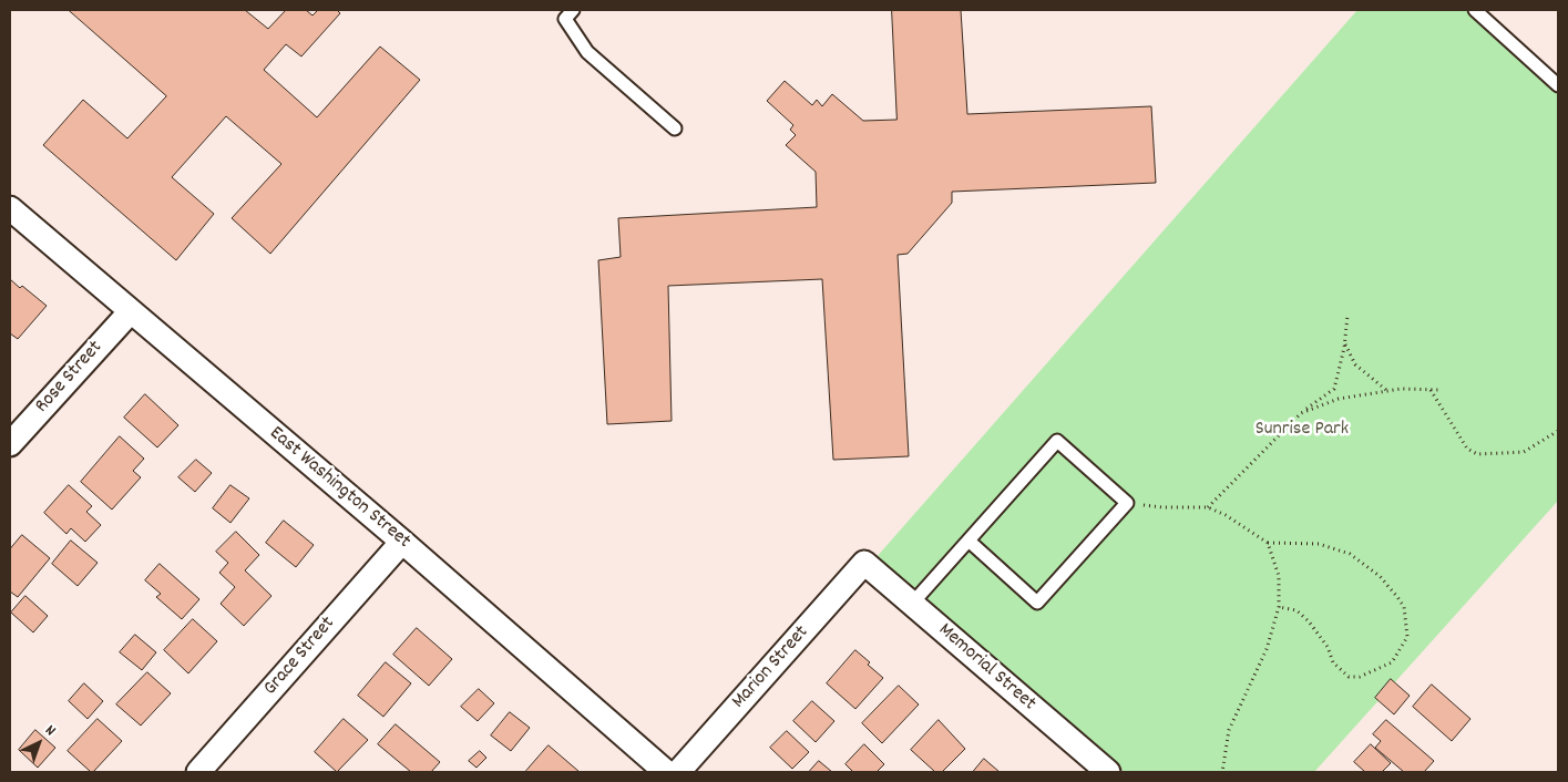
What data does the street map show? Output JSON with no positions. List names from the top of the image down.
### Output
{
  "streets": {
    "street": [
      "Rose Street",
      "East Washington Street",
      "Grace Street",
      "Marion Street",
      "Memorial Street"
    ]
  },
  "crossings": [
    ["Rose Street", "East Washington Street"],
    ["East Washington Street", "Grace Street"],
    ["Marion Street", "Memorial Street"]
  ],
  "parks": ["Sunrise Park"],
  "north": "top right"
}
